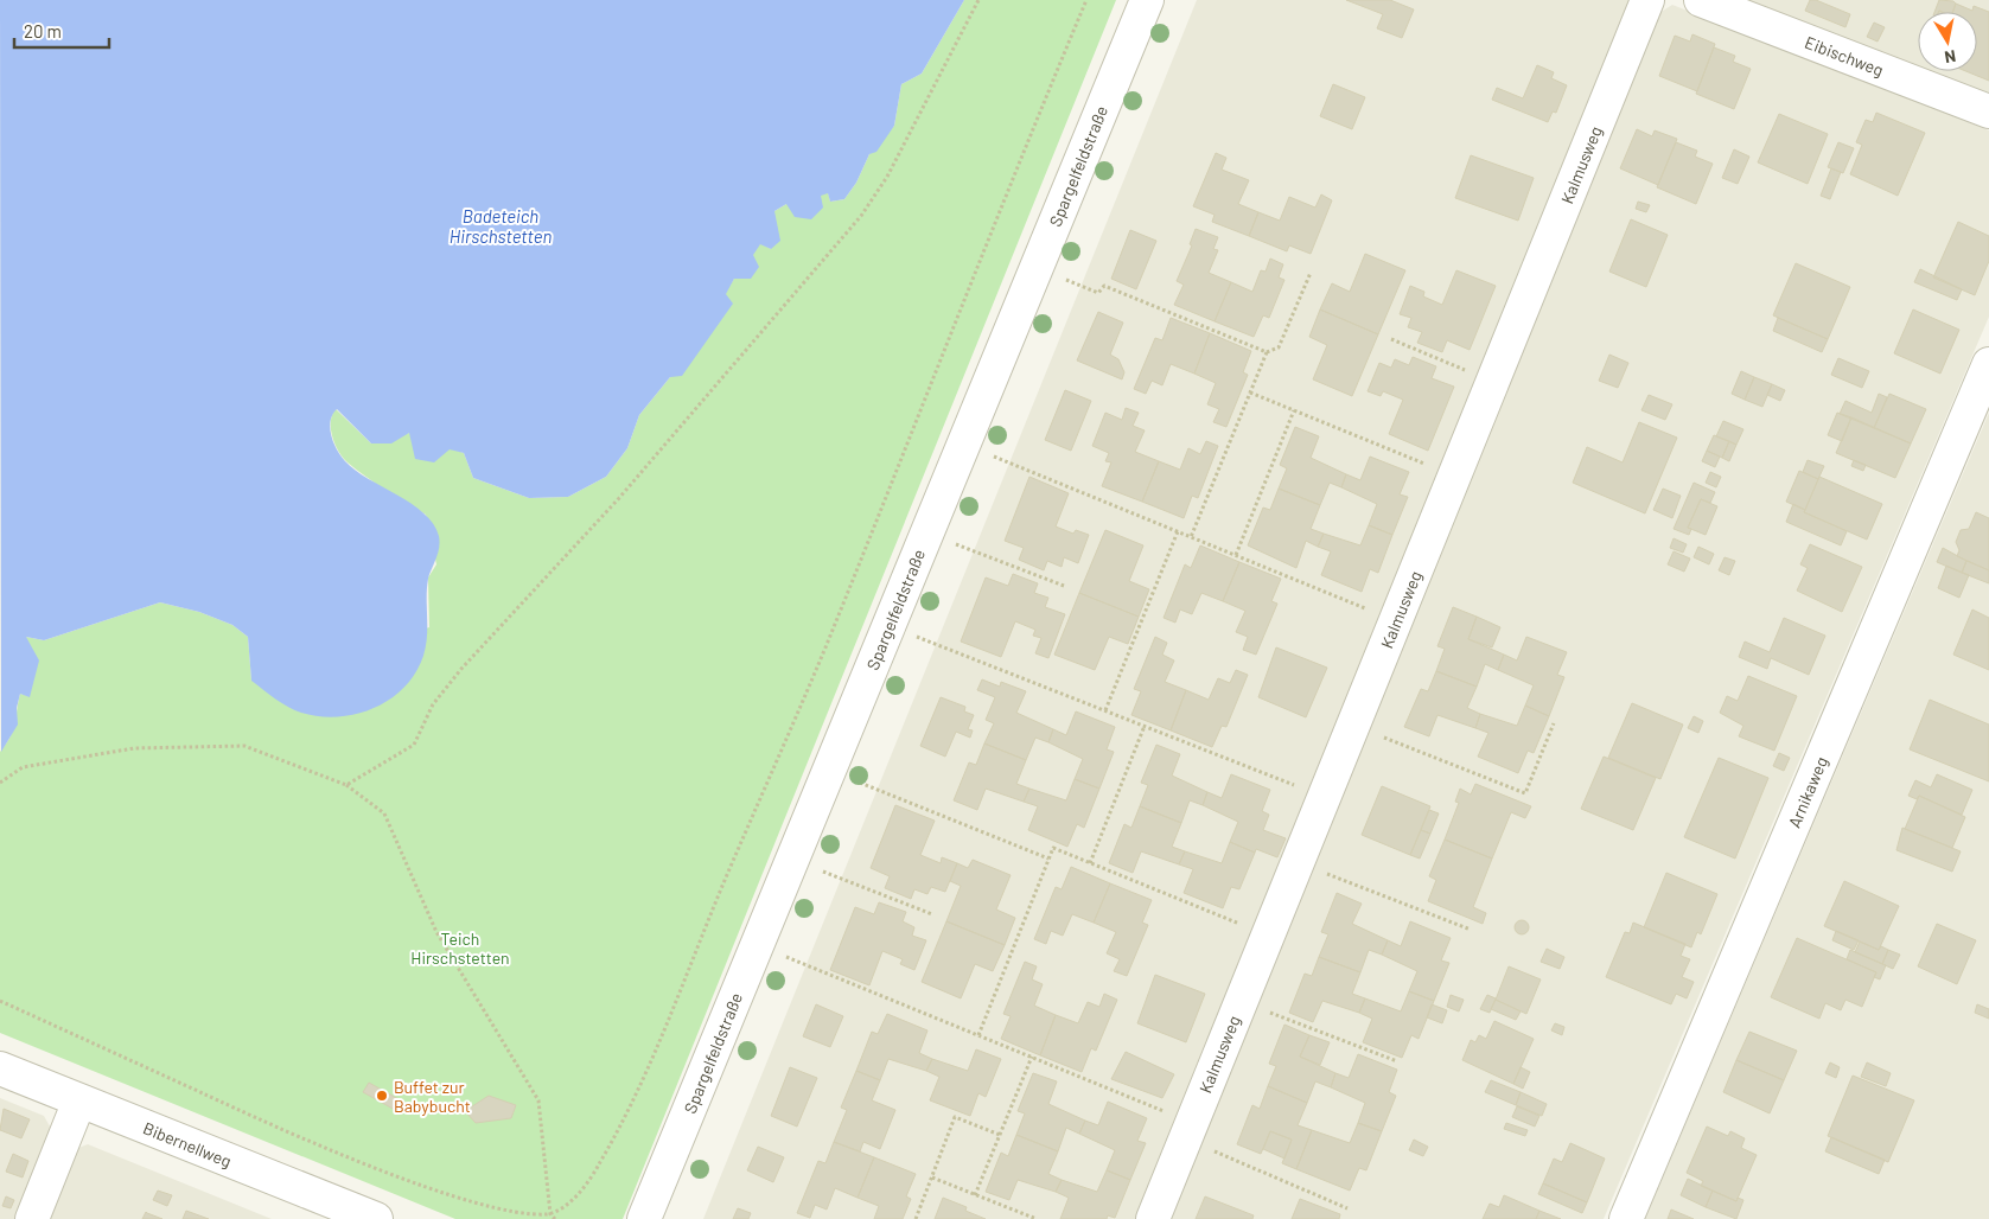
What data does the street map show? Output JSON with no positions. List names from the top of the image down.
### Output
{
  "streets": {
    "street": [
      "Eibischweg",
      "Kalmusweg",
      "Spargelfeldstraße",
      "Arnikaweg",
      "Bibernellweg"
    ]
  },
  "water": ["Badeteich Hirschstetten"],
  "parks": ["Teich Hirschstetten"],
  "places": ["Buffet zur Babybucht"],
  "scale_bar": "20 m",
  "north": "bottom"
}
